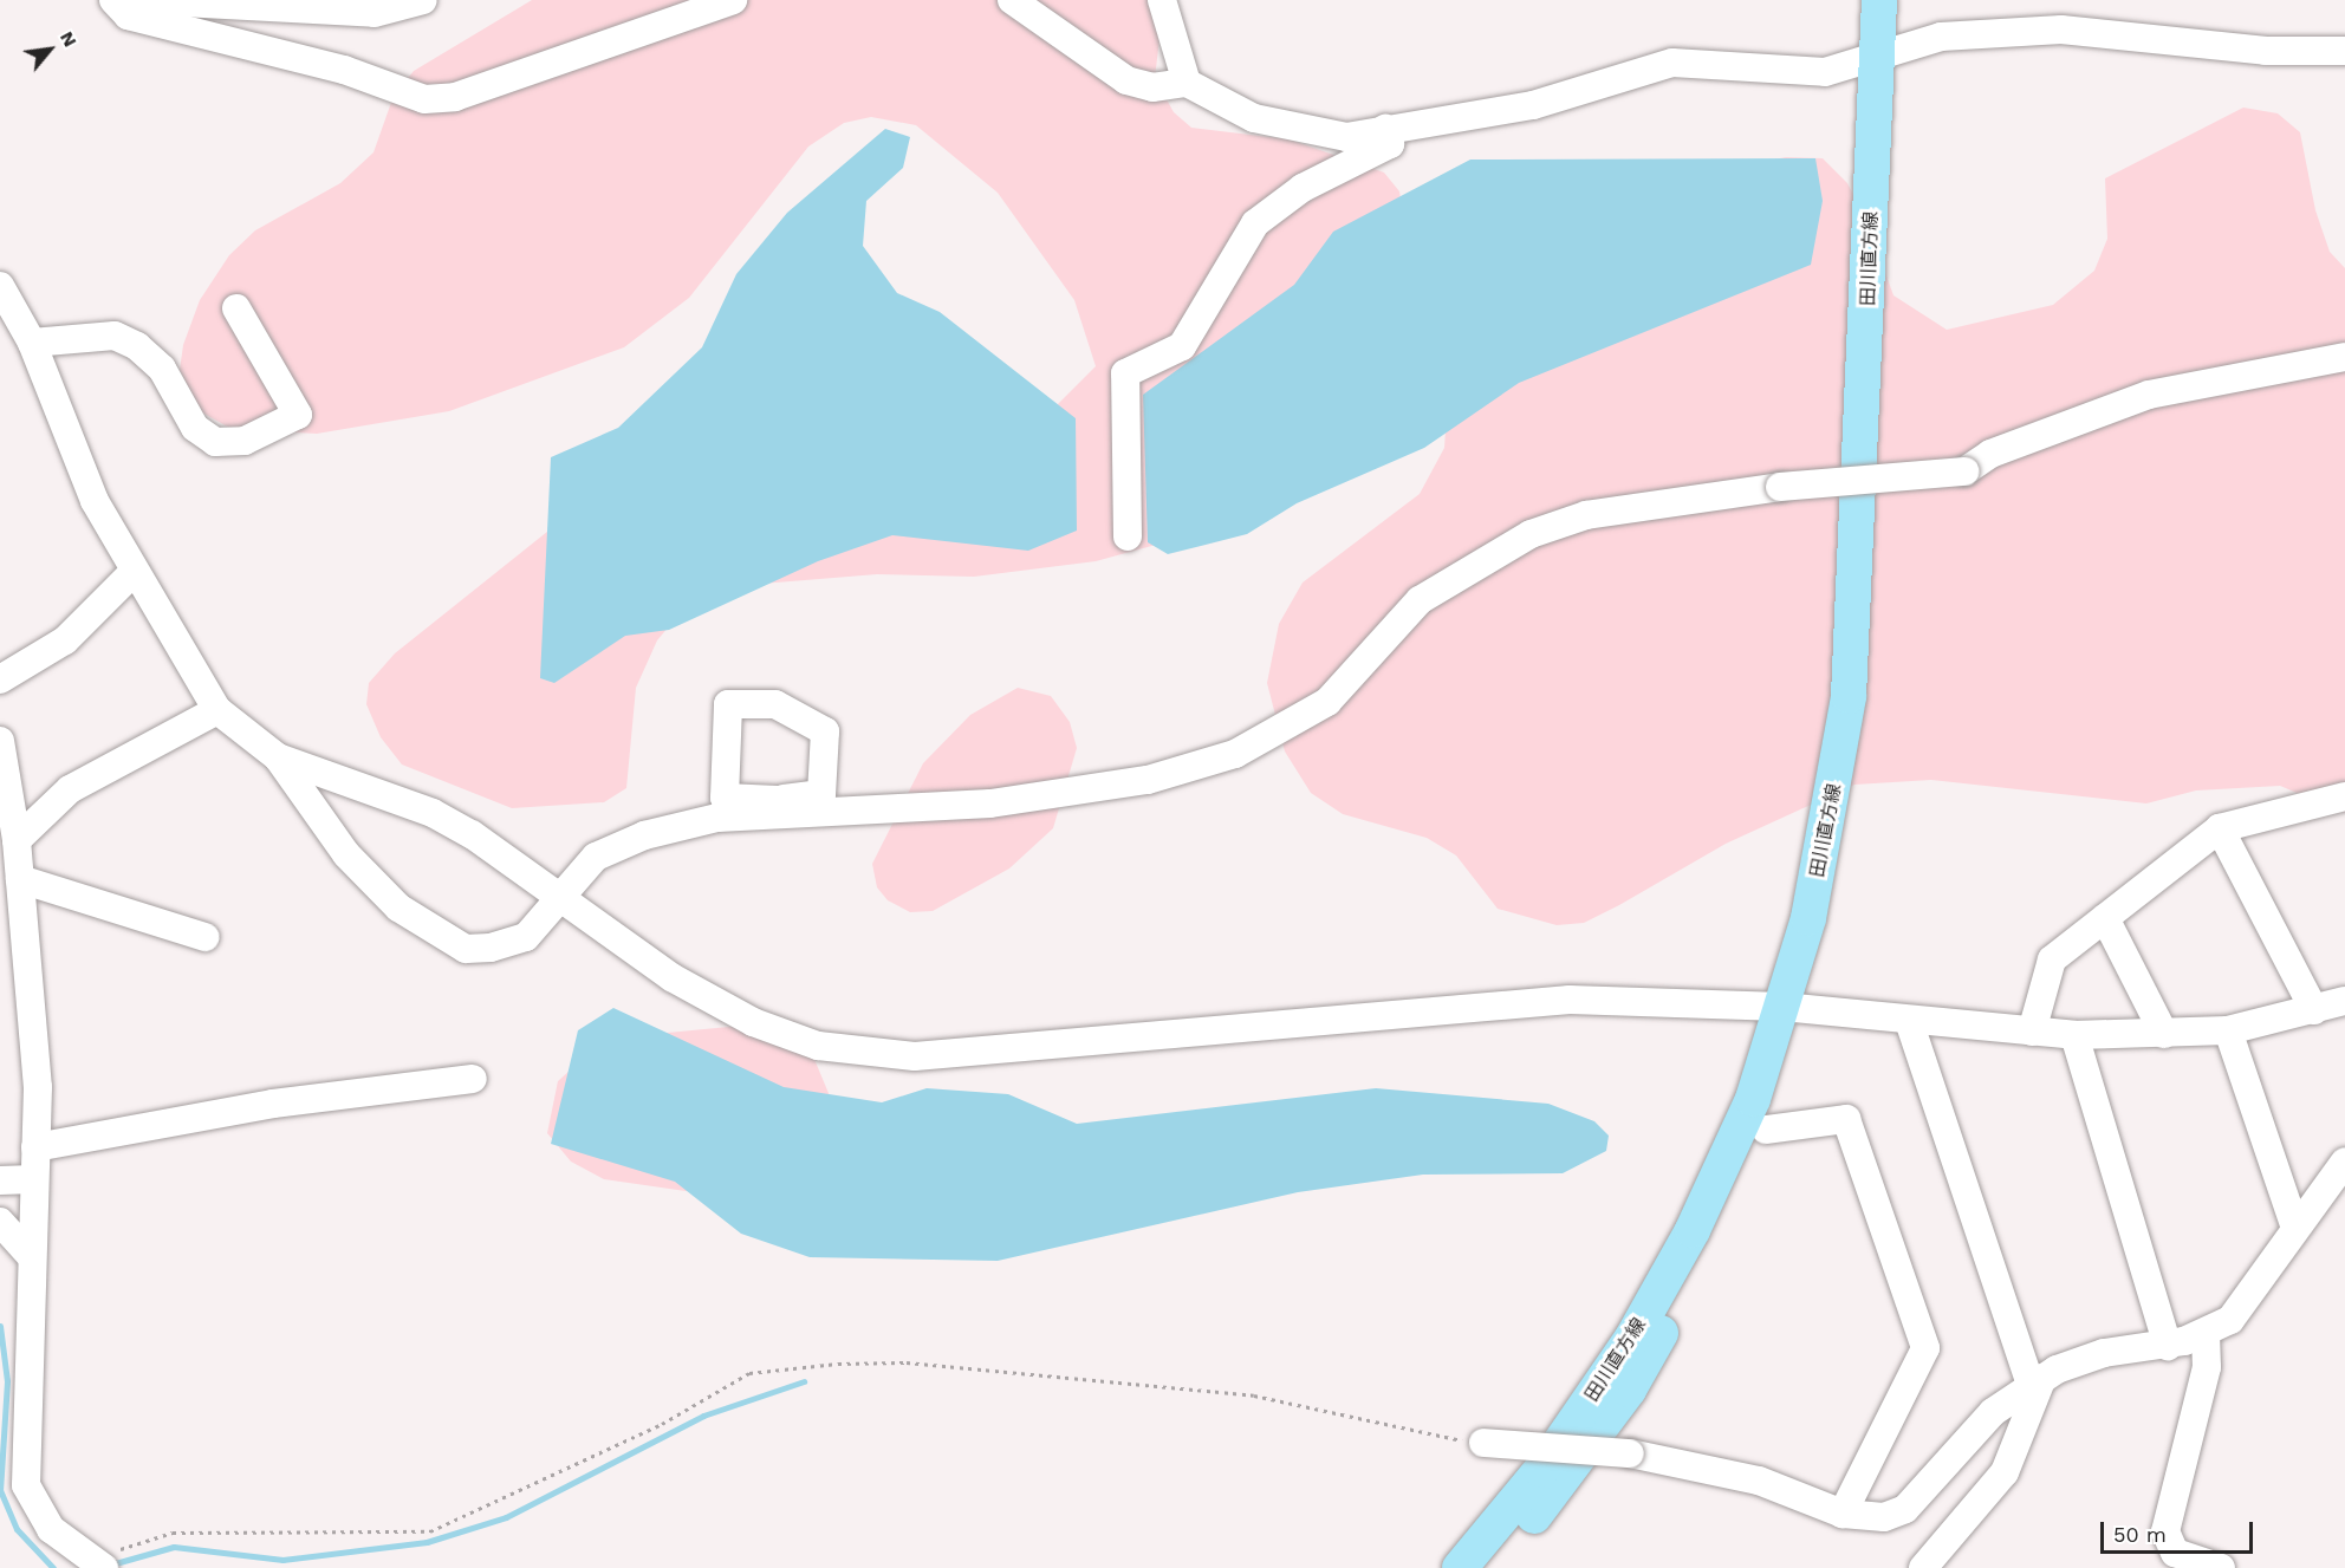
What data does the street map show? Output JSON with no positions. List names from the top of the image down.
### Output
{
  "streets": {
    "main road": ["田川直方線"]
  },
  "scale_bar": "50 m",
  "north": "top right"
}
